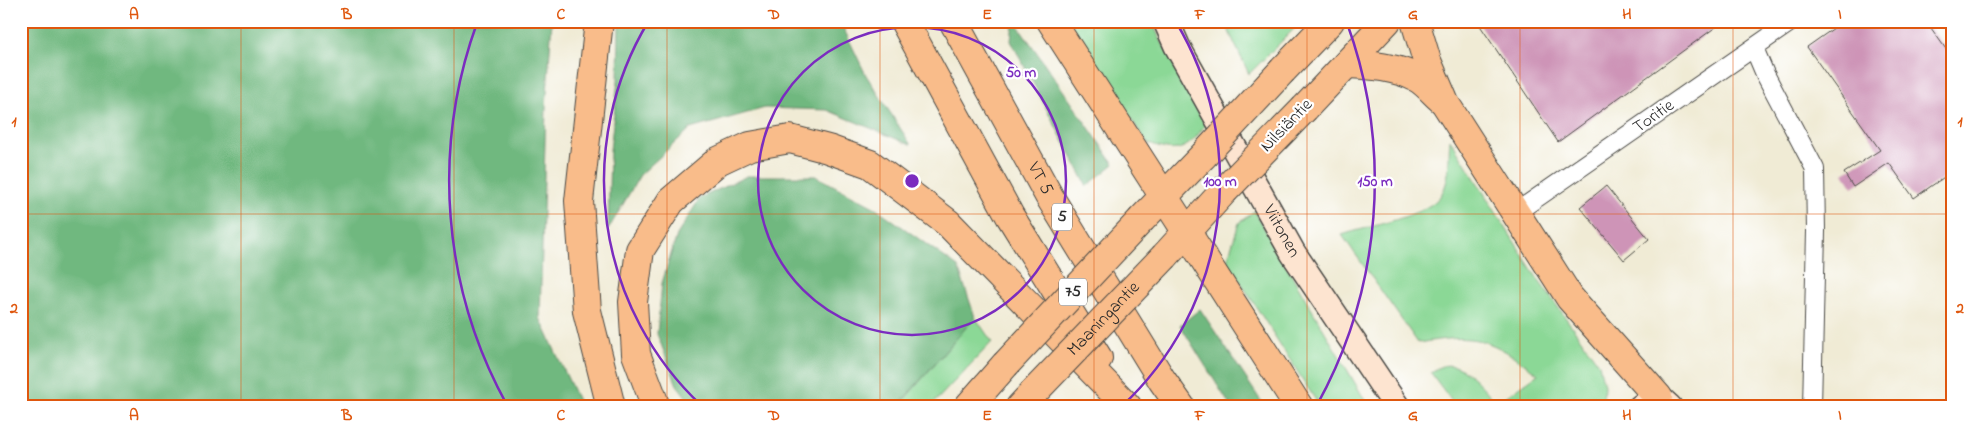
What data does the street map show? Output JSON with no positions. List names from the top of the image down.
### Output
{
  "streets": {
    "main road": [
      "Nilsiäntie",
      "VT 5",
      "5",
      "Viitonen",
      "75",
      "Maaningantie"
    ],
    "street": ["Toritie"]
  },
  "crossings": [
    ["Nilsiäntie", "Maaningantie"]
  ],
  "grid": {
    "columns": [
      "A",
      "B",
      "C",
      "D",
      "E",
      "F",
      "G",
      "H",
      "I"
    ],
    "rows": ["1", "2"]
  },
  "rings": ["50 m", "100 m", "150 m"]
}
